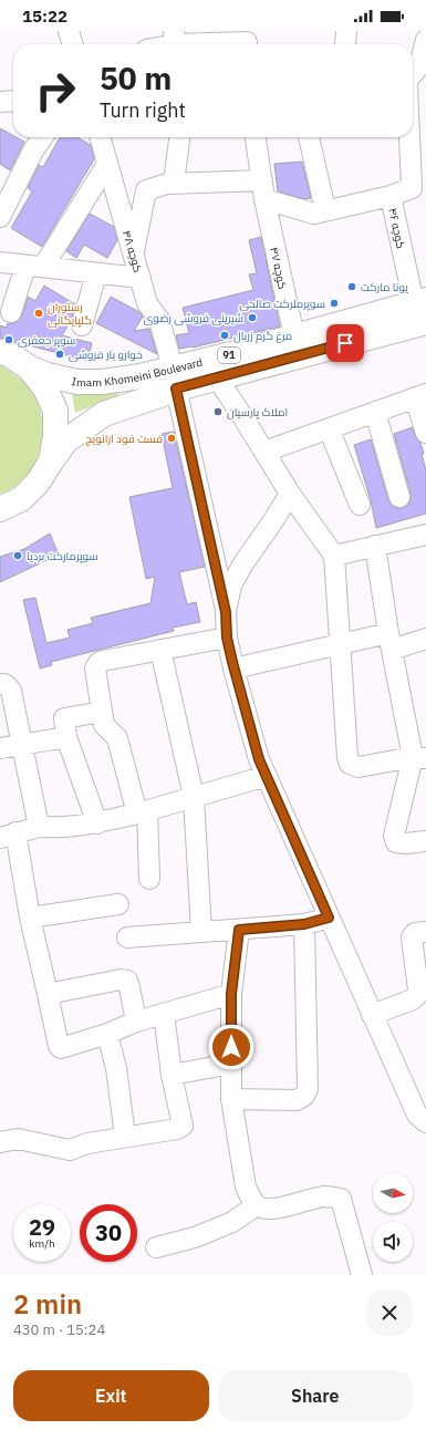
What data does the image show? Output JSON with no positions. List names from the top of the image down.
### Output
{
  "streets": {
    "main road": ["91", "Imam Khomeini Boulevard"],
    "street": ["کوچه ۴۶", "کوچه ۴۸", "کوچه ۴۷"]
  },
  "crossings": [
    ["کوچه ۴۶", "Imam Khomeini Boulevard"],
    ["کوچه ۴۸", "Imam Khomeini Boulevard"],
    ["کوچه ۴۷", "Imam Khomeini Boulevard"],
    ["91", "Imam Khomeini Boulevard"]
  ],
  "places": [
    "یونا مارکت",
    "سوپرملرکت صالحی",
    "رستوران گلپایگانی",
    "شیرینی فروشی رضوی",
    "مرغ گرم زربال",
    "سوپر جعفری",
    "خوارو بار فروشی",
    "املاک پارسیان",
    "فست فود ارانویچ",
    "سوپرمارکت بردیا"
  ],
  "north": "right",
  "page": {
    "status": "15:22",
    "turn": ["50 m", "Turn right"],
    "speed": "29 km/h",
    "limit": "30",
    "heading": ["2 min", "430 m · 15:24"],
    "buttons": ["Exit", "Share"]
  }
}
